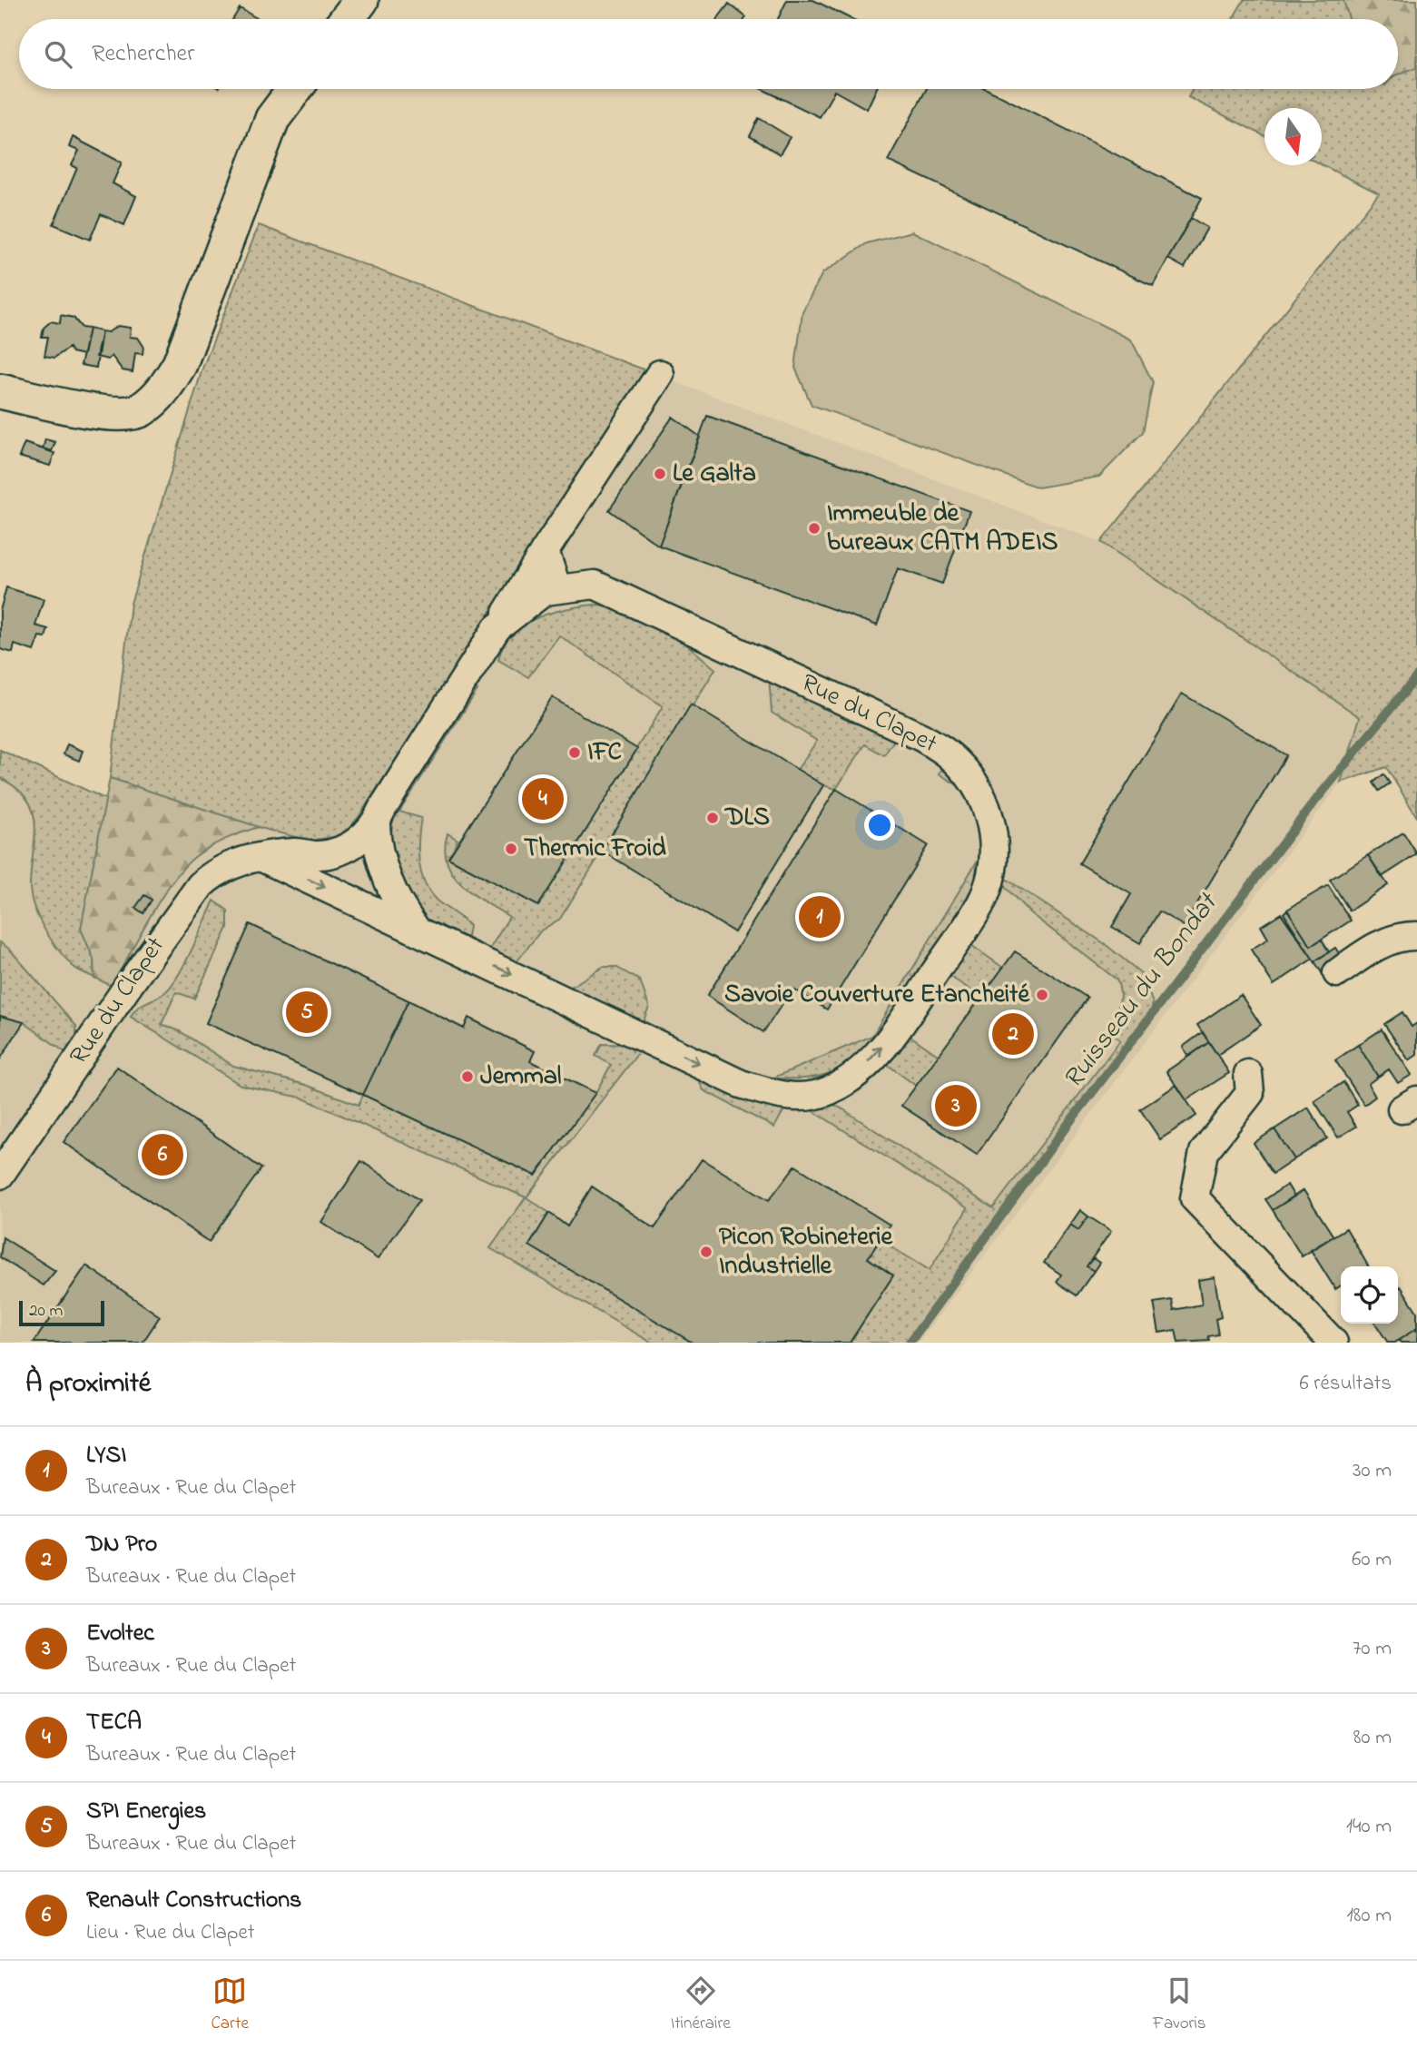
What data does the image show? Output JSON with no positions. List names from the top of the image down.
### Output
{
  "streets": {
    "street": ["Rue du Clapet"]
  },
  "water": ["Ruisseau du Bondat"],
  "places": [
    "Le Galta",
    "Immeuble de bureaux CATM ADEIS",
    "IFC",
    "DLS",
    "Thermic Froid",
    "Savoie Couverture Etancheité",
    "Jemmal",
    "Picon Robineterie Industrielle"
  ],
  "scale_bar": "20 m",
  "north": "bottom",
  "page": {
    "search": "Rechercher",
    "pins": [
      "4",
      "1",
      "5",
      "2",
      "3",
      "6"
    ],
    "scale": "20 m",
    "heading": ["À proximité", "6 résultats"],
    "list": [
      {
        "mark": "1",
        "name": "LYSI",
        "note": "Bureaux · Rue du Clapet",
        "value": "30 m"
      },
      {
        "mark": "2",
        "name": "DN Pro",
        "note": "Bureaux · Rue du Clapet",
        "value": "60 m"
      },
      {
        "mark": "3",
        "name": "Evoltec",
        "note": "Bureaux · Rue du Clapet",
        "value": "70 m"
      },
      {
        "mark": "4",
        "name": "TECA",
        "note": "Bureaux · Rue du Clapet",
        "value": "80 m"
      },
      {
        "mark": "5",
        "name": "SPI Energies",
        "note": "Bureaux · Rue du Clapet",
        "value": "140 m"
      },
      {
        "mark": "6",
        "name": "Renault Constructions",
        "note": "Lieu · Rue du Clapet",
        "value": "180 m"
      }
    ],
    "nav": ["Carte", "Itinéraire", "Favoris"]
  }
}
